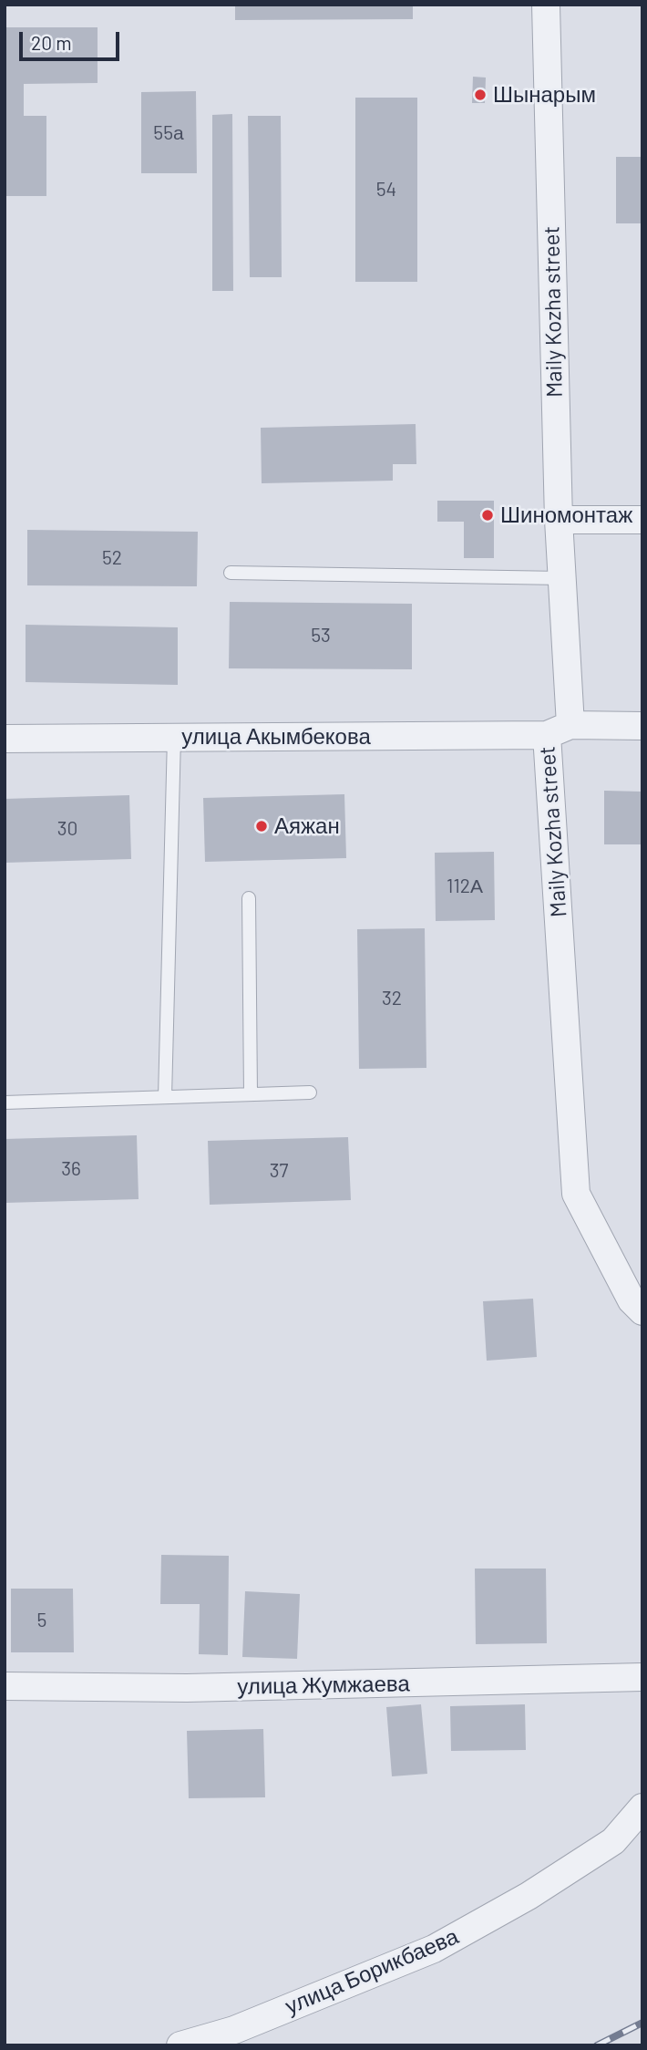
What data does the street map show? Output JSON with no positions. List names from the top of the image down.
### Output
{
  "streets": {
    "street": [
      "Maily Kozha street",
      "улица Акымбекова",
      "улица Жумжаева",
      "улица Борикбаева"
    ]
  },
  "crossings": [
    ["Maily Kozha street", "улица Акымбекова"]
  ],
  "places": ["Шынарым", "Шиномонтаж", "Аяжан"],
  "house_numbers": [
    "55а",
    "54",
    "52",
    "53",
    "30",
    "112А",
    "32",
    "36",
    "37",
    "5"
  ],
  "scale_bar": "20 m"
}
